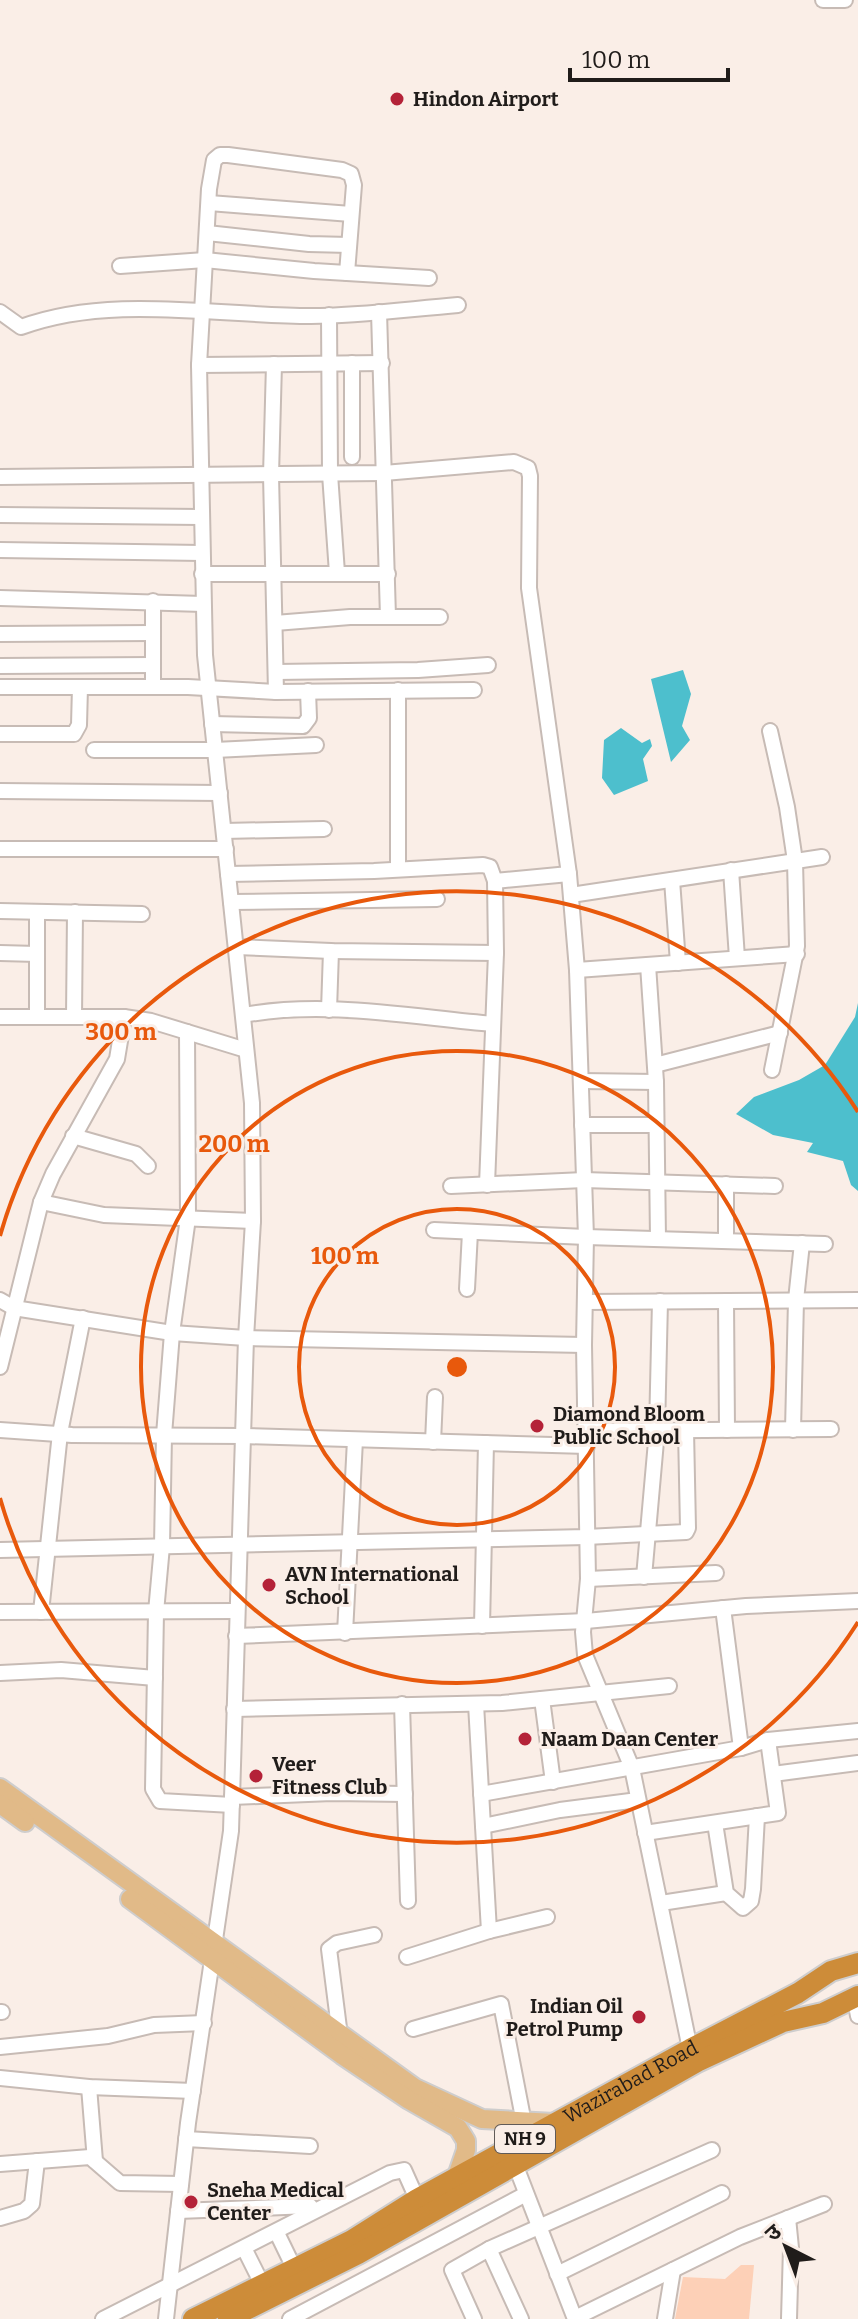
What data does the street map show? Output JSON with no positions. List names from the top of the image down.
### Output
{
  "streets": {
    "highway": ["Wazirabad Road", "NH 9"]
  },
  "places": [
    "Hindon Airport",
    "Diamond Bloom Public School",
    "AVN International School",
    "Naam Daan Center",
    "Veer Fitness Club",
    "Indian Oil Petrol Pump",
    "Sneha Medical Center"
  ],
  "scale_bar": "100 m",
  "north": "top left",
  "rings": ["300 m", "200 m", "100 m"]
}
